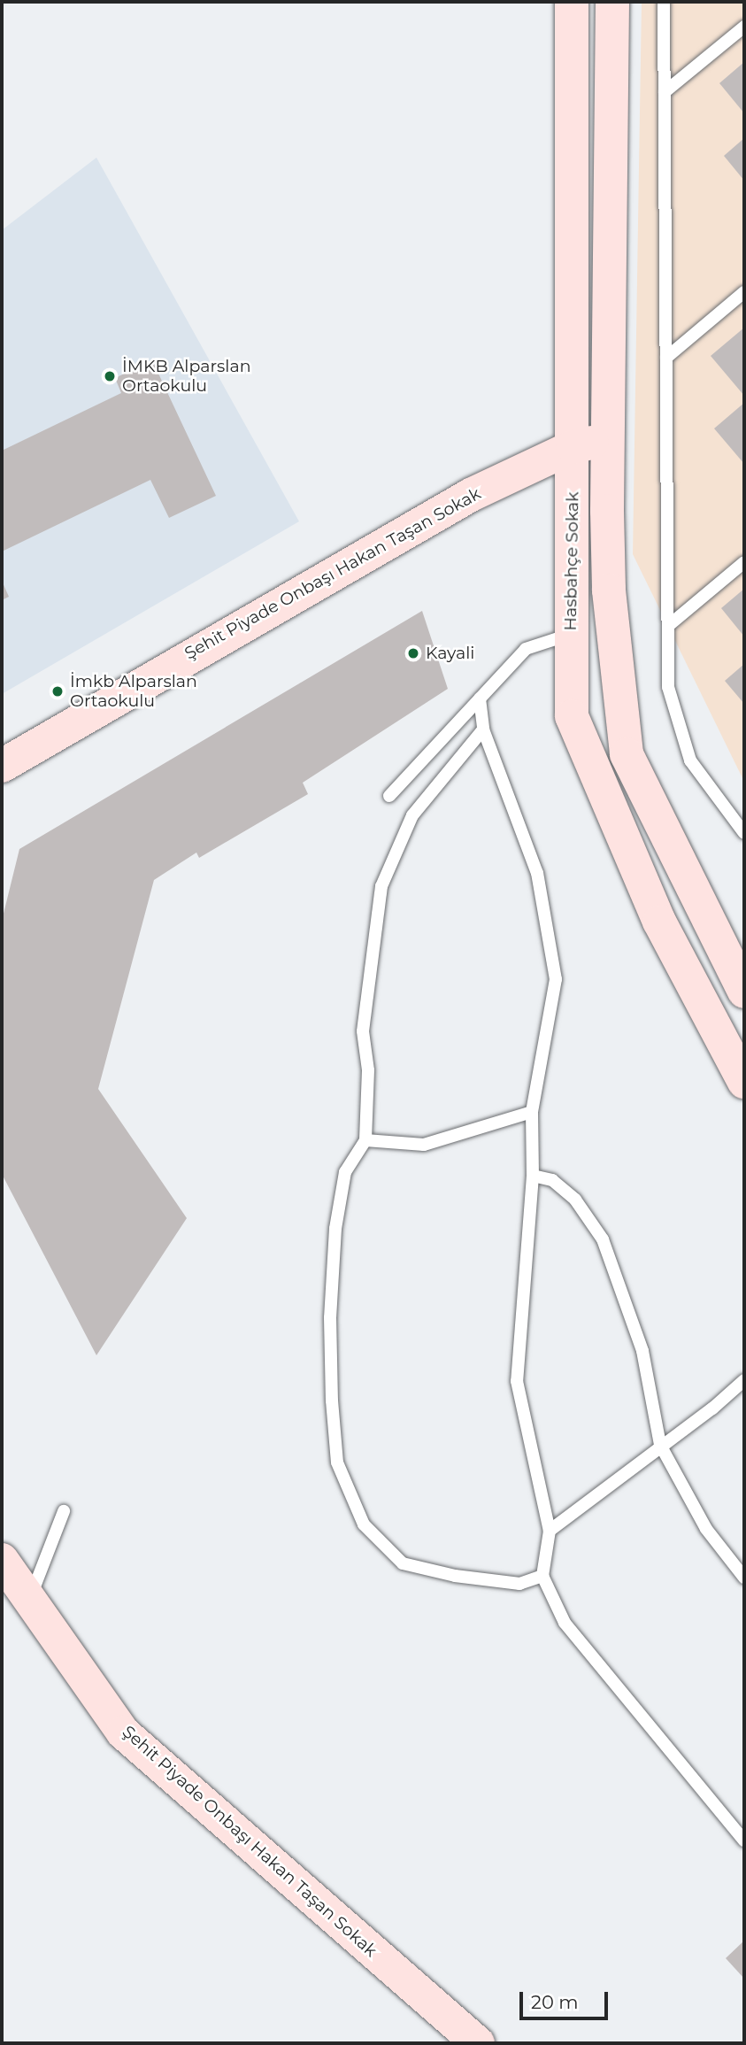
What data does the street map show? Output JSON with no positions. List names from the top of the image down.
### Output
{
  "streets": {
    "main road": ["Hasbahçe Sokak", "Şehit Piyade Onbaşı Hakan Taşan Sokak"]
  },
  "crossings": [
    ["Hasbahçe Sokak", "Şehit Piyade Onbaşı Hakan Taşan Sokak"]
  ],
  "places": ["İMKB Alparslan Ortaokulu", "Kayali", "İmkb Alparslan Ortaokulu"],
  "scale_bar": "20 m"
}
